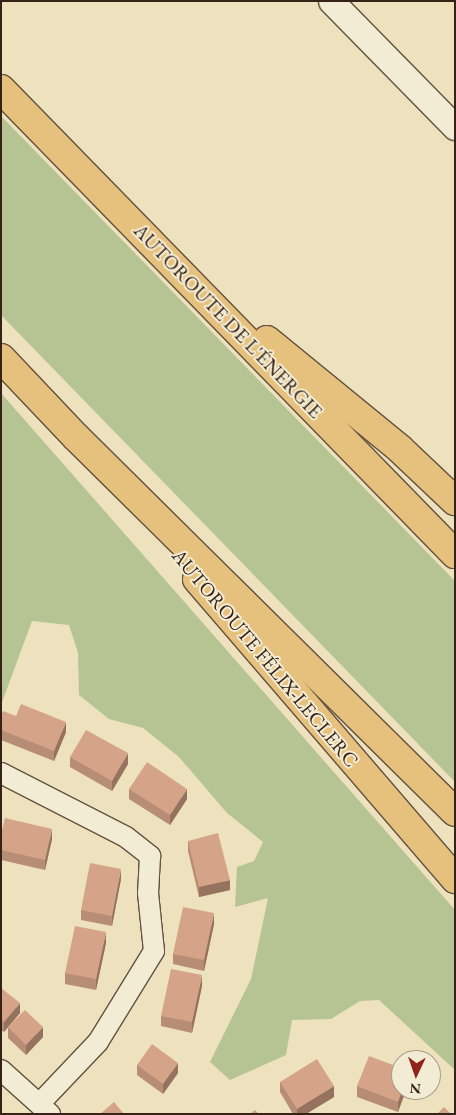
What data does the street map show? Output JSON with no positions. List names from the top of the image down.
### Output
{
  "streets": {
    "highway": ["AUTOROUTE DE L'ÉNERGIE", "AUTOROUTE FÉLIX-LECLERC"]
  },
  "north": "bottom"
}
